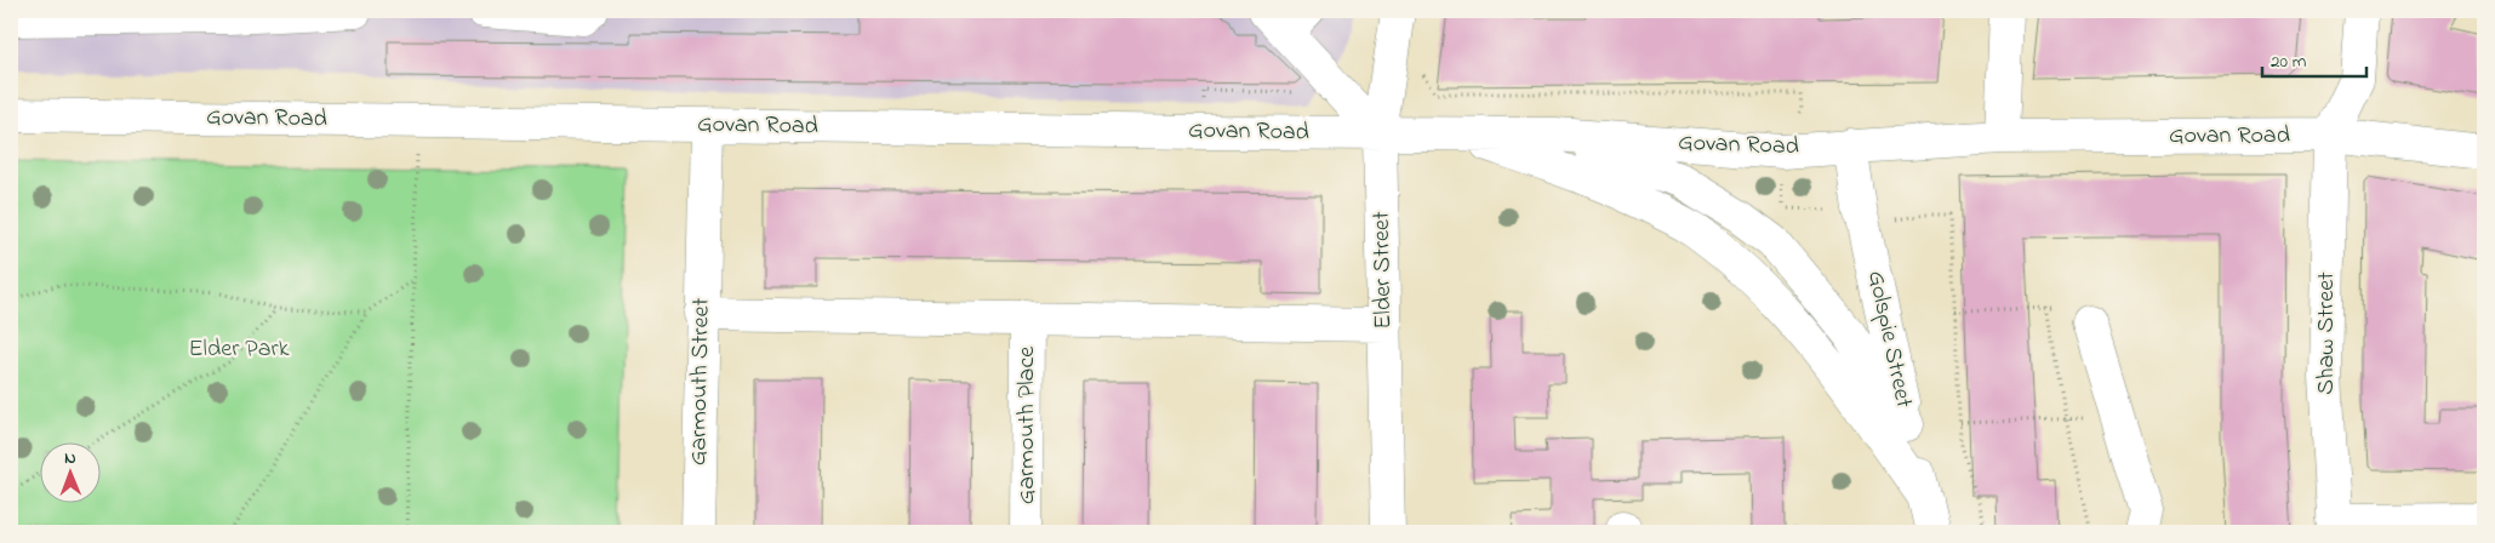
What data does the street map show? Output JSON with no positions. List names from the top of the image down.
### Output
{
  "streets": {
    "street": [
      "Govan Road",
      "Elder Street",
      "Shaw Street",
      "Golspie Street",
      "Garmouth Street",
      "Garmouth Place"
    ]
  },
  "crossings": [
    ["Govan Road", "Elder Street"],
    ["Govan Road", "Shaw Street"],
    ["Govan Road", "Golspie Street"],
    ["Govan Road", "Garmouth Street"]
  ],
  "parks": ["Elder Park"],
  "scale_bar": "20 m",
  "north": "top"
}
